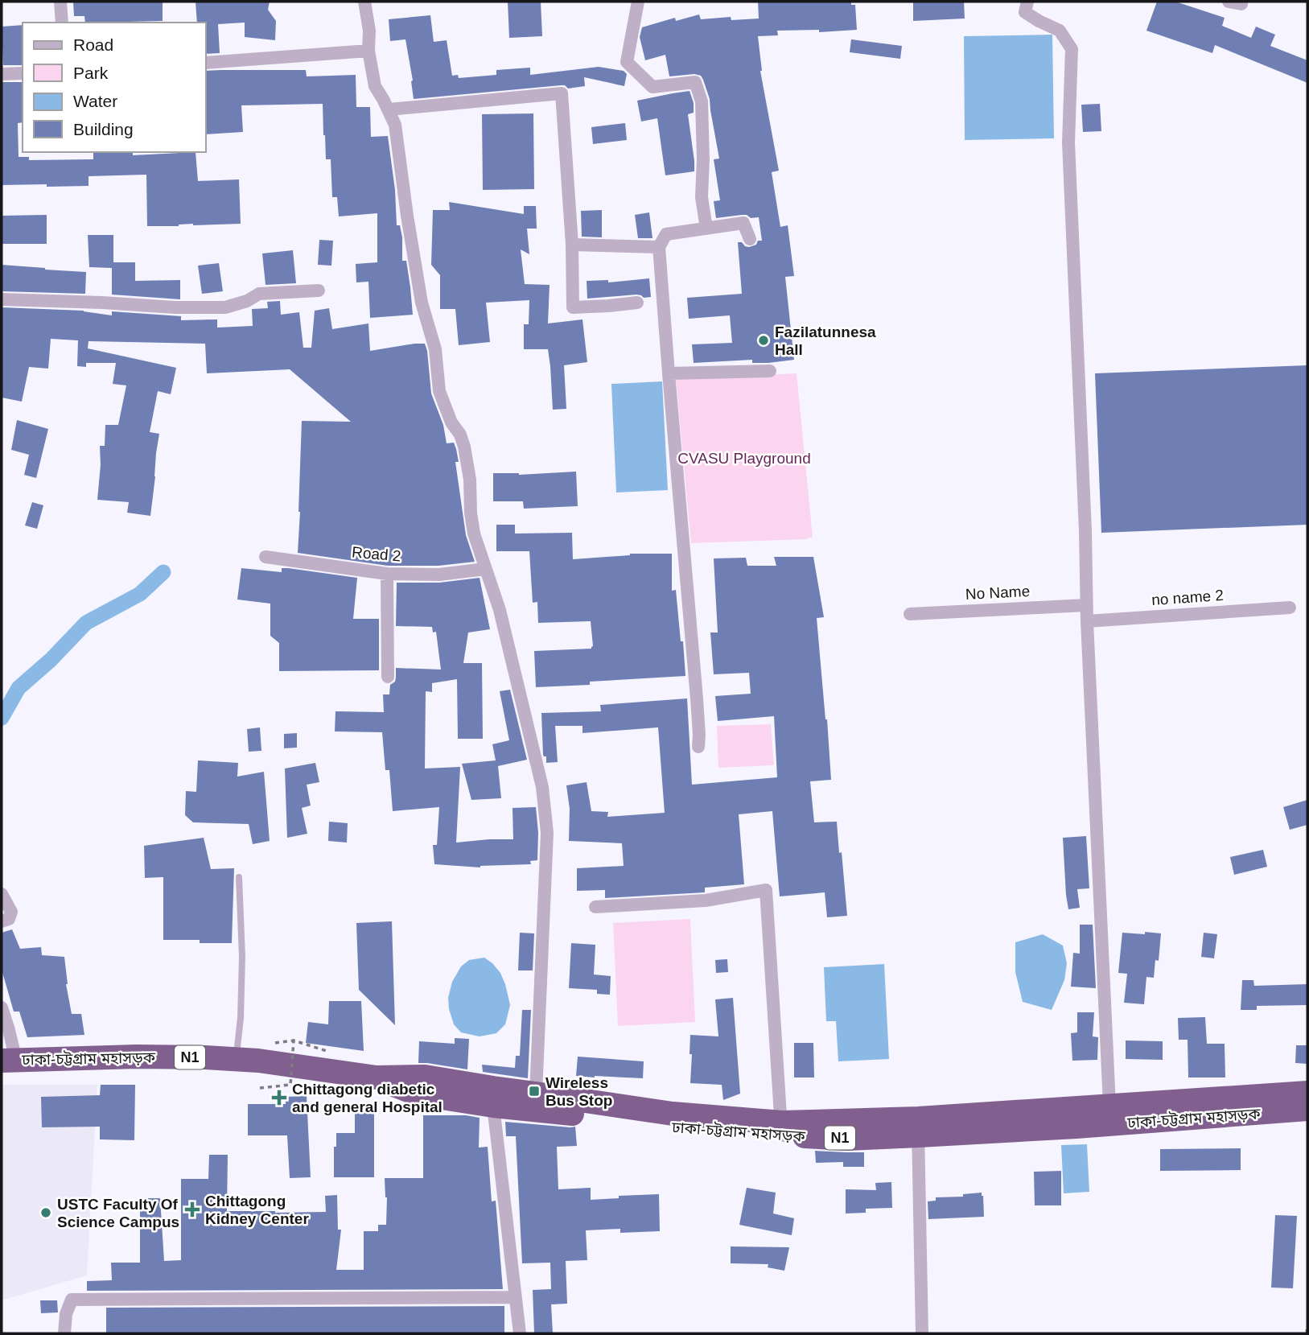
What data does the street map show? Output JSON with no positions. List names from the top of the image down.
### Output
{
  "streets": {
    "highway": ["N1", "ঢাকা-চট্টগ্রাম মহাসড়ক"],
    "street": ["Road 2", "No Name", "no name 2"]
  },
  "parks": ["CVASU Playground"],
  "places": {
    "other": ["Fazilatunnesa Hall", "USTC Faculty Of Science Campus"],
    "transit": ["Wireless Bus Stop"],
    "health": ["Chittagong diabetic and general Hospital", "Chittagong Kidney Center"]
  },
  "legend": [
    "Road",
    "Park",
    "Water",
    "Building"
  ]
}
